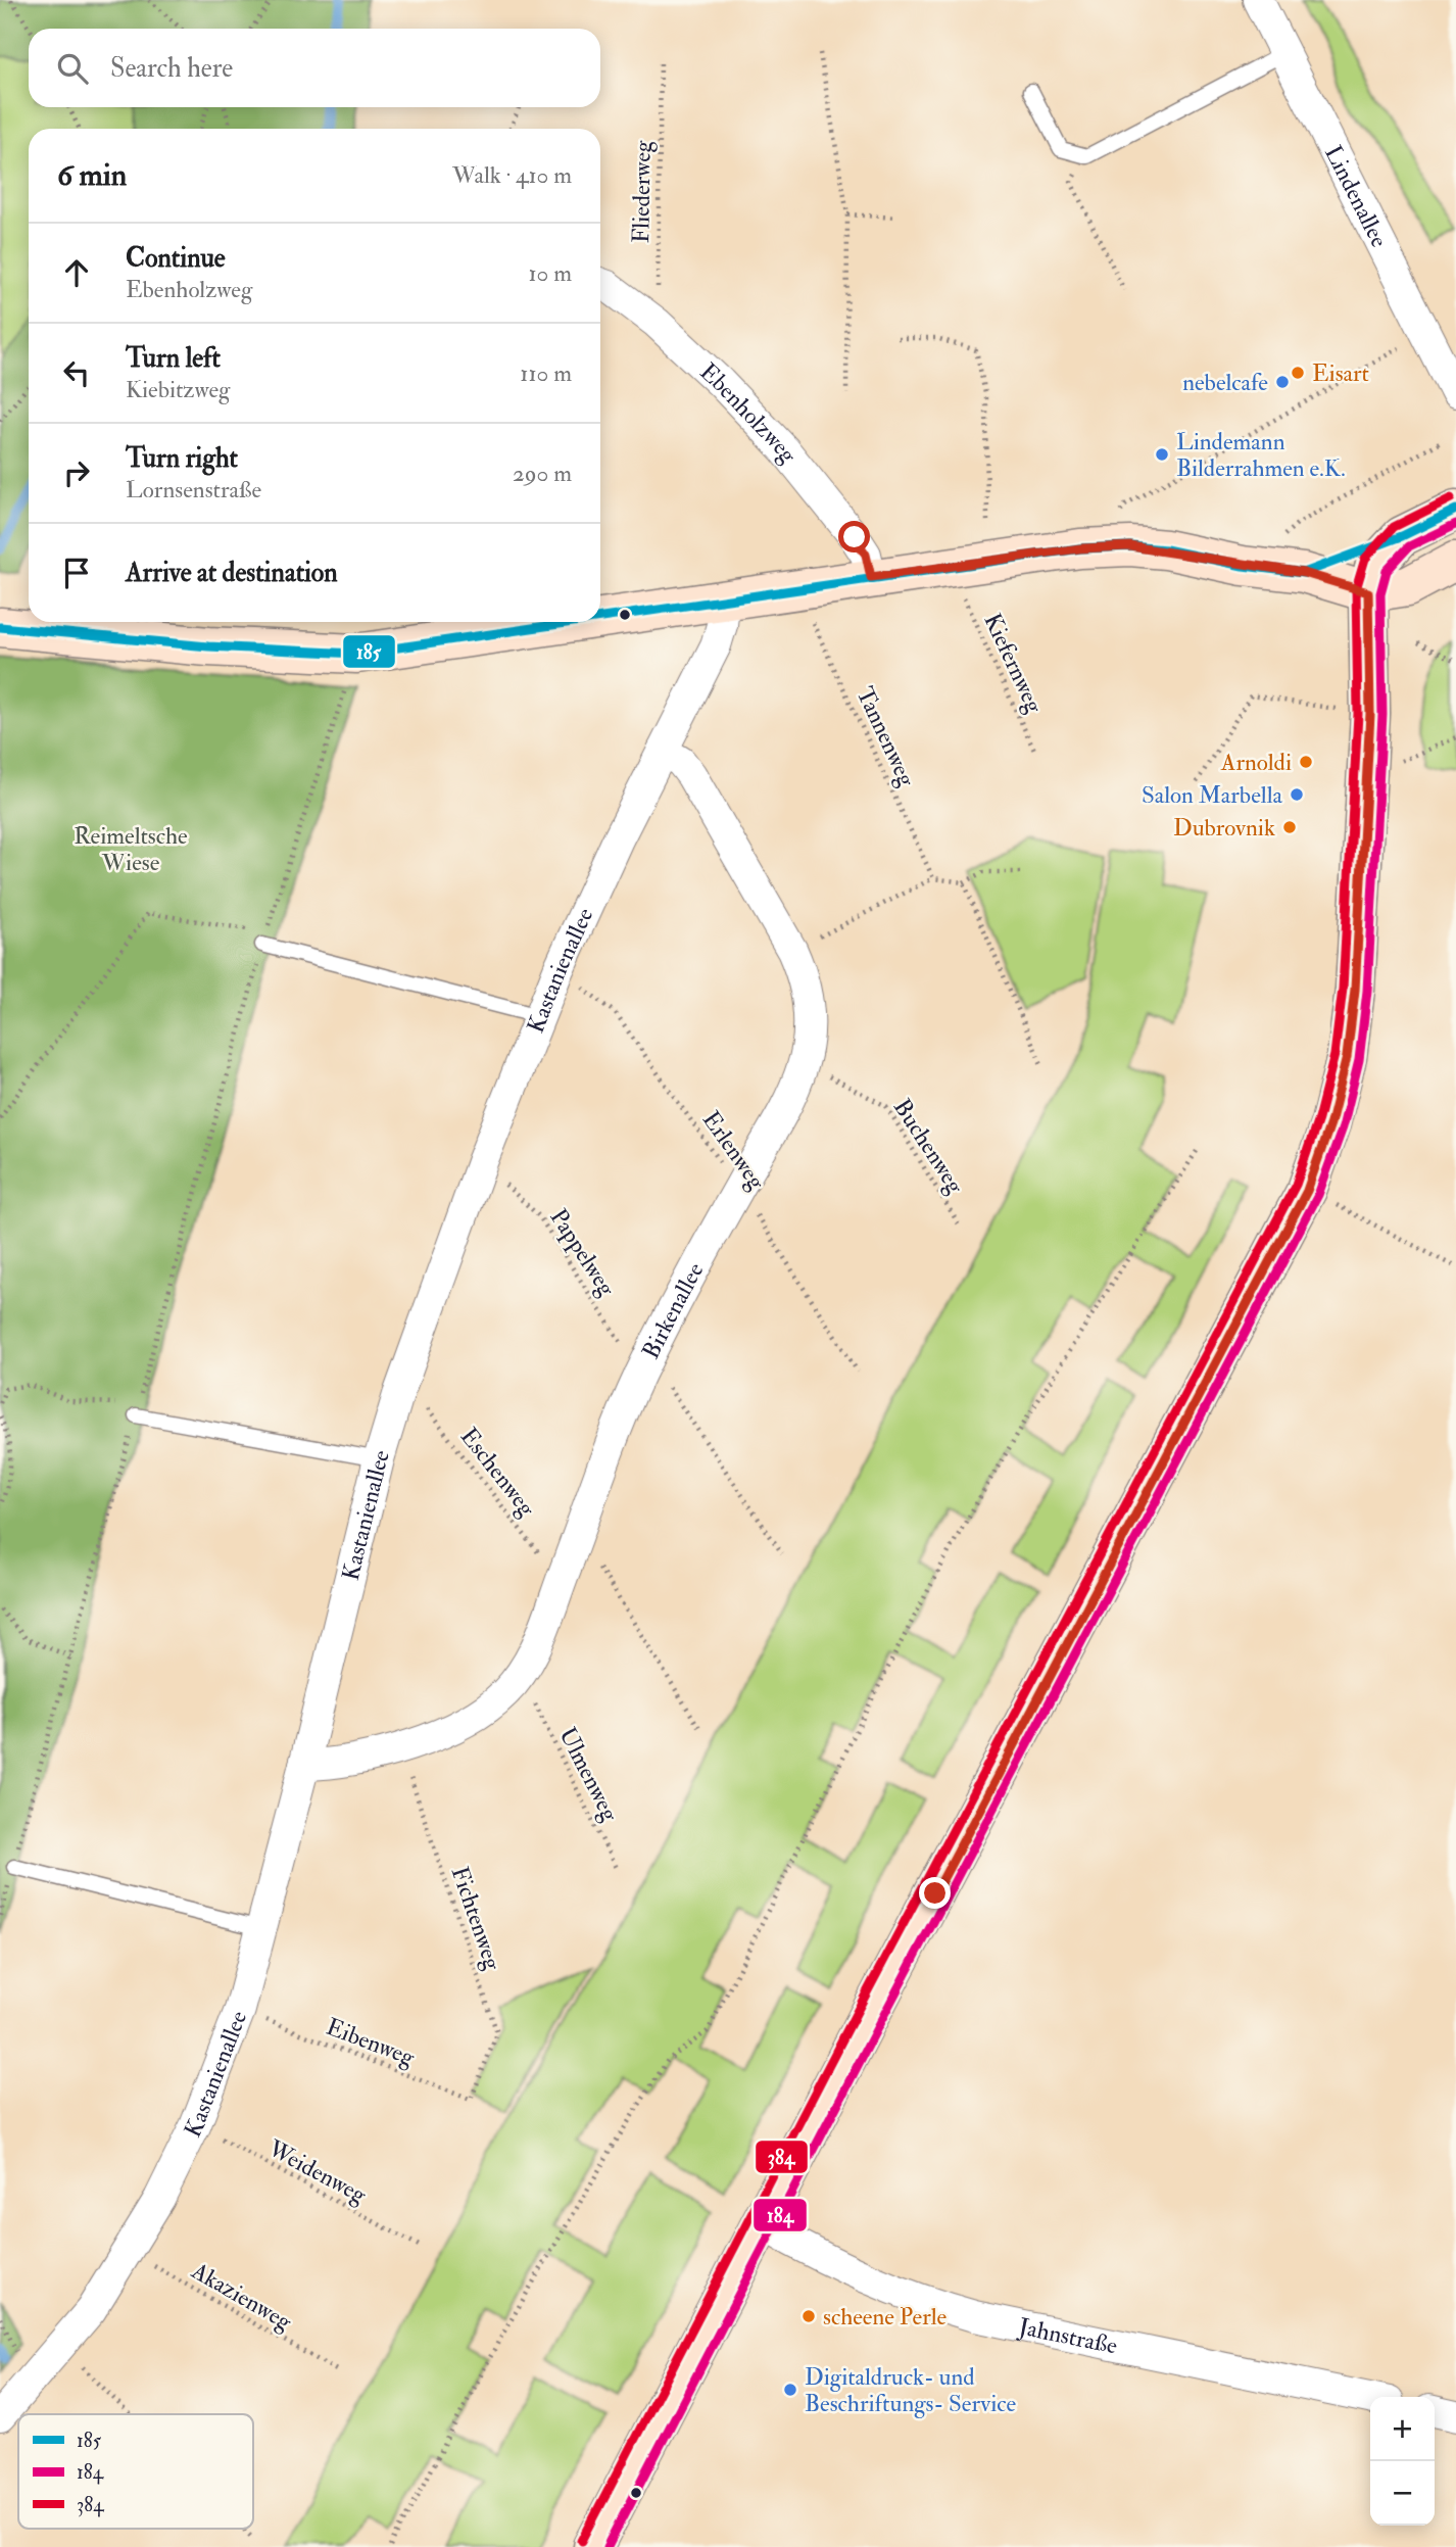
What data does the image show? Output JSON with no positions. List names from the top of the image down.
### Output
{
  "streets": {
    "street": [
      "Lindenallee",
      "Ebenholzweg",
      "Kastanienallee",
      "Birkenallee",
      "Jahnstraße"
    ],
    "path": [
      "Fliederweg",
      "Kiefernweg",
      "Tannenweg",
      "Buchenweg",
      "Erlenweg",
      "Pappelweg",
      "Eschenweg",
      "Ulmenweg",
      "Fichtenweg",
      "Eibenweg",
      "Weidenweg",
      "Akazienweg"
    ]
  },
  "crossings": [
    ["Fliederweg", "Ebenholzweg"],
    ["Kastanienallee", "Erlenweg"],
    ["Kastanienallee", "Pappelweg"],
    ["Kastanienallee", "Birkenallee"],
    ["Kastanienallee", "Eschenweg"],
    ["Kastanienallee", "Weidenweg"],
    ["Kastanienallee", "Akazienweg"],
    ["Erlenweg", "Birkenallee"],
    ["Pappelweg", "Birkenallee"],
    ["Birkenallee", "Eschenweg"],
    ["Birkenallee", "Fichtenweg"],
    ["Fichtenweg", "Eibenweg"]
  ],
  "parks": ["Reimeltsche Wiese"],
  "places": [
    "Eisart",
    "nebelcafe",
    "Lindemann Bilderrahmen e.K.",
    "Arnoldi",
    "Salon Marbella",
    "Dubrovnik",
    "scheene Perle",
    "Digitaldruck- und Beschriftungs- Service"
  ],
  "lines": ["transit line 384", "transit line 185", "transit line 184"],
  "legend": ["185", "184", "384"],
  "page": {
    "search": "Search here",
    "heading": ["6 min", "Walk · 410 m"],
    "list": [
      ["Continue", "Ebenholzweg", "10 m"],
      ["Turn left", "Kiebitzweg", "110 m"],
      ["Turn right", "Lornsenstraße", "290 m"],
      "Arrive at destination"
    ],
    "map_buttons": ["+", "−"]
  }
}
